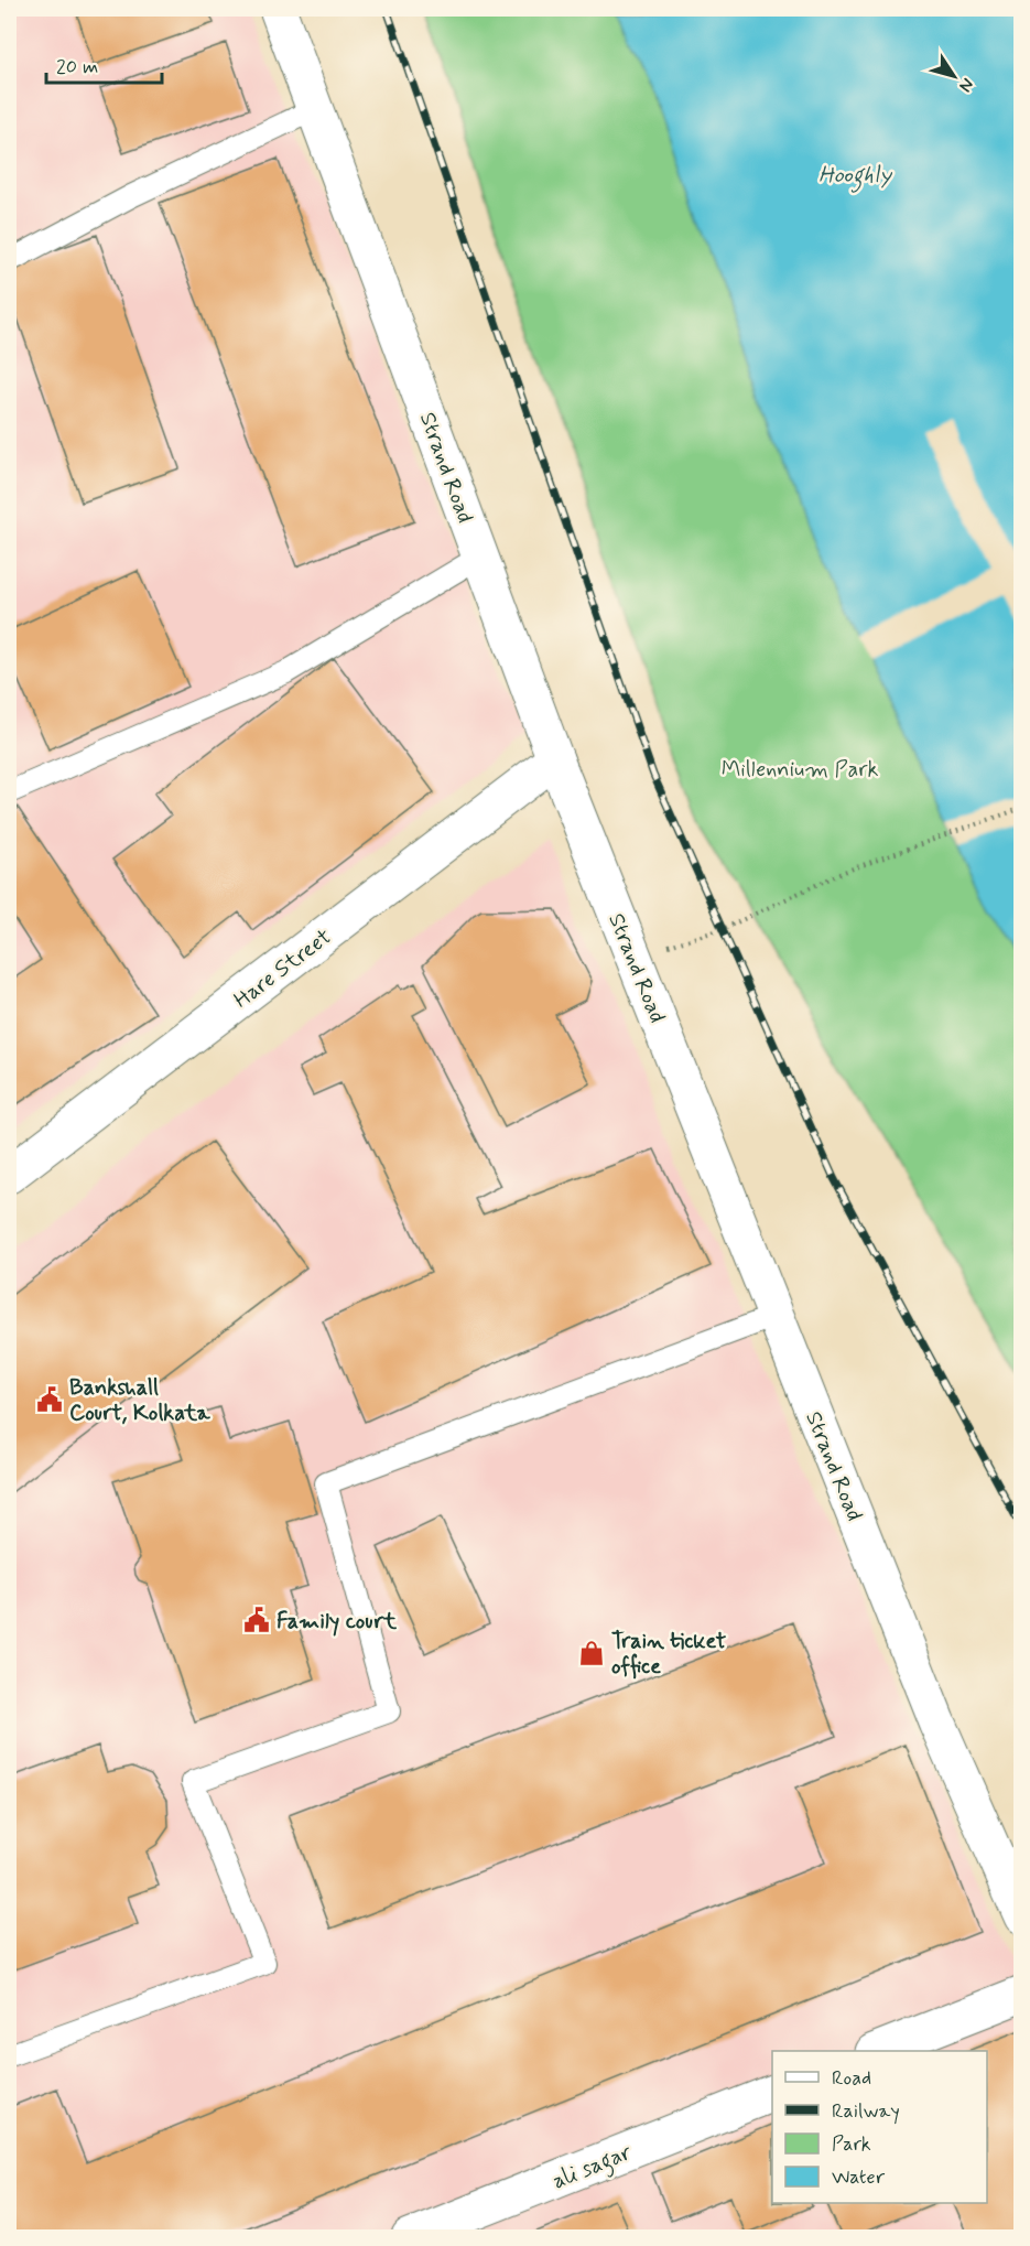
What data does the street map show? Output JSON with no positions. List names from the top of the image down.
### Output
{
  "streets": {
    "main road": ["Strand Road", "Hare Street", "ali sagar"]
  },
  "crossings": [
    ["Strand Road", "Hare Street"]
  ],
  "water": ["Hooghly"],
  "parks": ["Millennium Park"],
  "places": {
    "public building": ["Bankshall Court, Kolkata", "Family court"],
    "shop": ["Train ticket office"]
  },
  "legend": [
    "Road",
    "Railway",
    "Park",
    "Water"
  ],
  "scale_bar": "20 m",
  "north": "bottom right"
}
